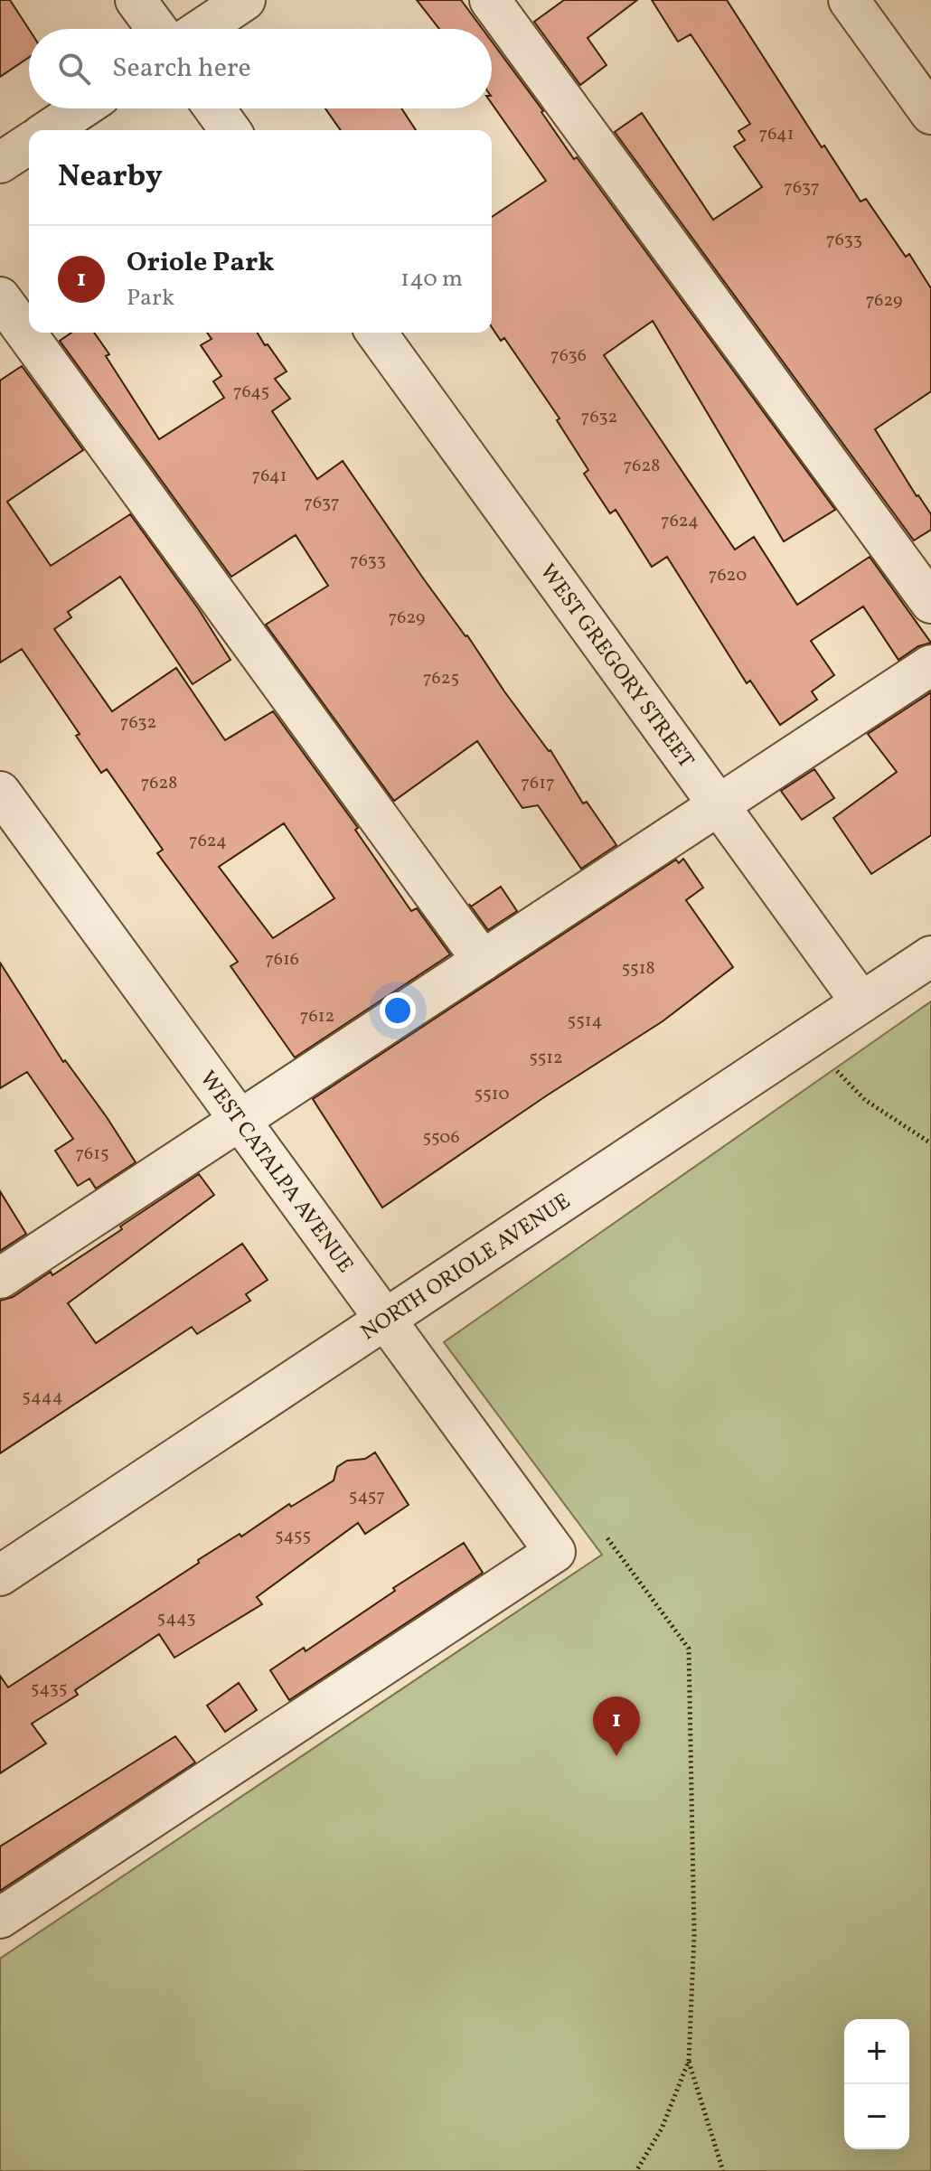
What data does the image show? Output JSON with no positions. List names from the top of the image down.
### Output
{
  "streets": {
    "street": ["WEST GREGORY STREET", "WEST CATALPA AVENUE", "NORTH ORIOLE AVENUE"]
  },
  "crossings": [
    ["WEST GREGORY STREET", "NORTH ORIOLE AVENUE"],
    ["WEST CATALPA AVENUE", "NORTH ORIOLE AVENUE"]
  ],
  "house_numbers": [
    "7641",
    "7637",
    "7633",
    "7629",
    "7636",
    "7645",
    "7632",
    "7628",
    "7641",
    "7637",
    "7624",
    "7633",
    "7620",
    "7629",
    "7625",
    "7632",
    "7628",
    "7617",
    "7624",
    "7616",
    "5518",
    "7612",
    "5514",
    "5512",
    "5510",
    "5506",
    "7615",
    "5444",
    "5457",
    "5455",
    "5443",
    "5435"
  ],
  "page": {
    "search": "Search here",
    "heading": "Nearby",
    "list": [
      {
        "mark": "1",
        "name": "Oriole Park",
        "note": "Park",
        "value": "140 m"
      }
    ],
    "pins": "1",
    "map_buttons": ["+", "−"]
  }
}
